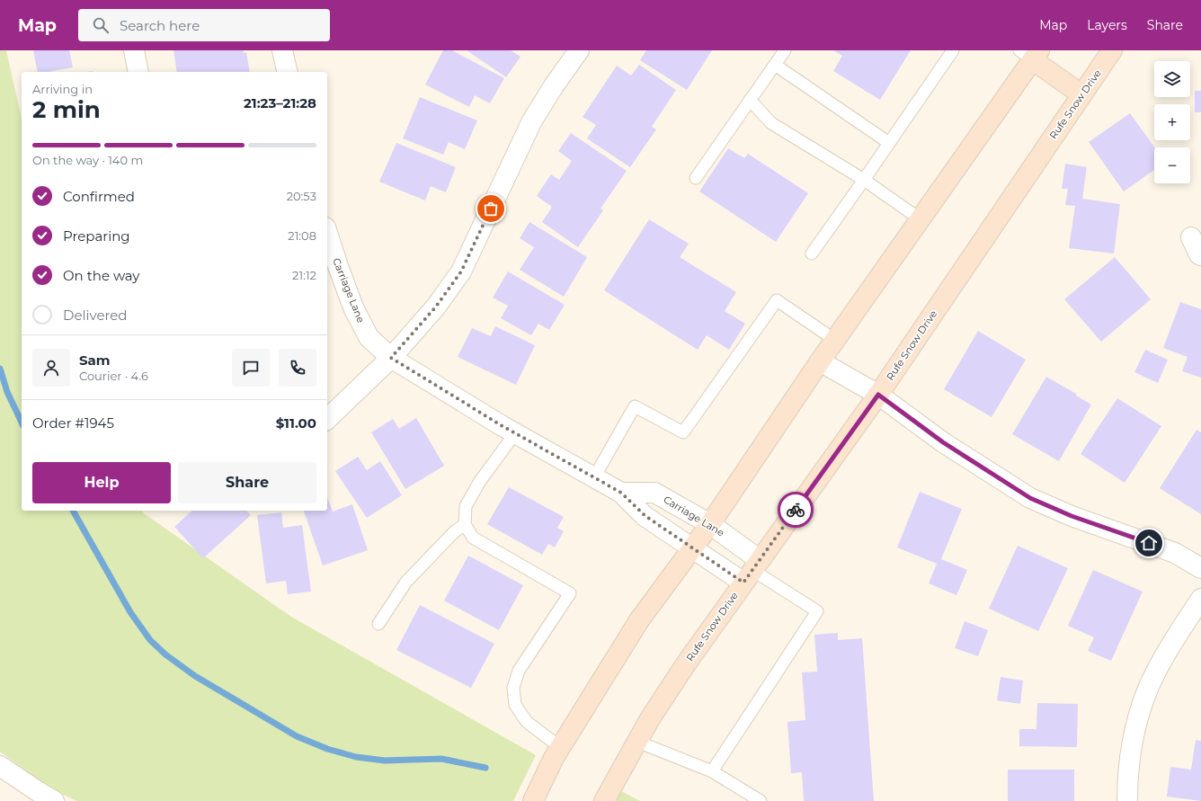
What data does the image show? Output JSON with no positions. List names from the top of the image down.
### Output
{
  "streets": {
    "main road": ["Rufe Snow Drive"],
    "street": ["Carriage Lane"]
  },
  "crossings": [
    ["Rufe Snow Drive", "Carriage Lane"]
  ],
  "page": {
    "header": "Map",
    "search": "Search here",
    "nav": ["Map", "Layers", "Share"],
    "map_buttons": ["+", "−"],
    "heading": ["2 min", "Arriving in", "21:23–21:28"],
    "panel": [
      "Sam",
      "Courier · 4.6",
      "Order #1945",
      "$11.00"
    ],
    "bar": "On the way · 140 m",
    "list": [
      ["Confirmed", "20:53"],
      ["Preparing", "21:08"],
      ["On the way", "21:12"],
      "Delivered"
    ],
    "buttons": ["Help", "Share"]
  }
}
